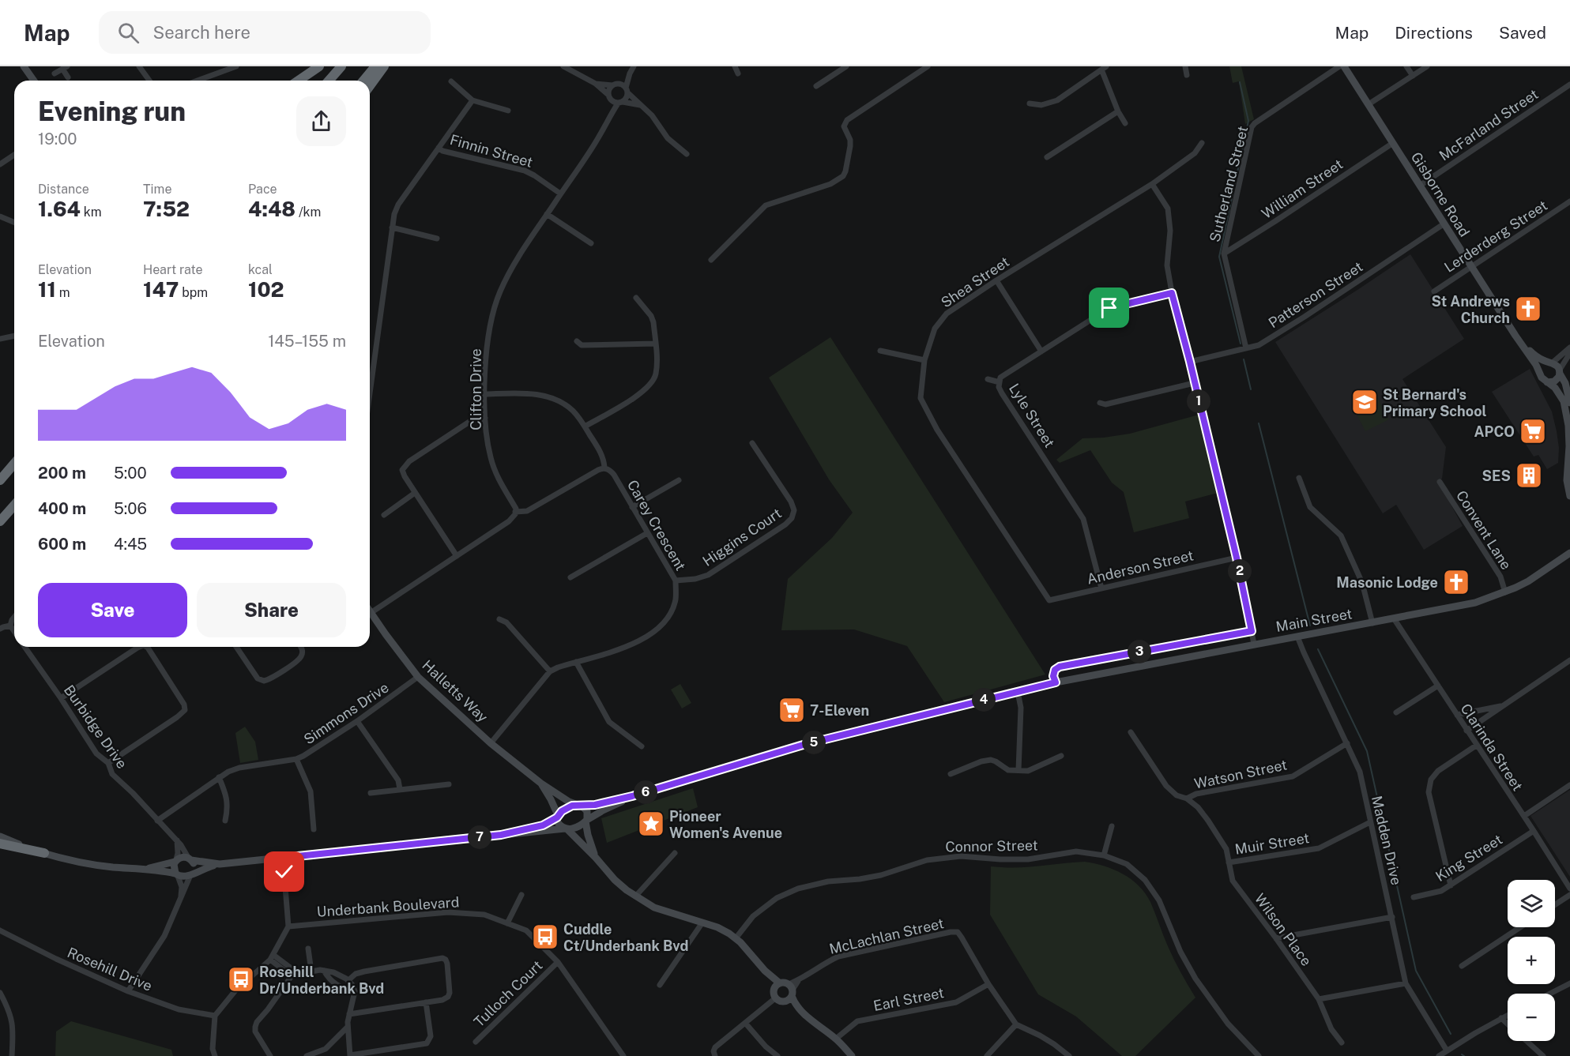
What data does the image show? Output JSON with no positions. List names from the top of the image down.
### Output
{
  "streets": {
    "main road": ["Gisborne Road", "Main Street", "Halletts Way"],
    "street": [
      "McFarland Street",
      "Finnin Street",
      "Sutherland Street",
      "William Street",
      "Lerderderg Street",
      "Shea Street",
      "Patterson Street",
      "Clifton Drive",
      "Lyle Street",
      "Carey Crescent",
      "Convent Lane",
      "Higgins Court",
      "Anderson Street",
      "Simmons Drive",
      "Burbidge Drive",
      "Clarinda Street",
      "Watson Street",
      "Madden Drive",
      "Muir Street",
      "Connor Street",
      "King Street",
      "Underbank Boulevard",
      "Wilson Place",
      "McLachlan Street",
      "Rosehill Drive",
      "Tulloch Court",
      "Earl Street"
    ]
  },
  "crossings": [
    ["McFarland Street", "Gisborne Road"],
    ["Finnin Street", "Clifton Drive"],
    ["Sutherland Street", "William Street"],
    ["Sutherland Street", "Patterson Street"],
    ["William Street", "Gisborne Road"],
    ["Gisborne Road", "Lerderderg Street"],
    ["Gisborne Road", "Patterson Street"],
    ["Shea Street", "Anderson Street"],
    ["Lyle Street", "Anderson Street"],
    ["Carey Crescent", "Higgins Court"],
    ["Convent Lane", "Main Street"],
    ["Main Street", "Halletts Way"],
    ["Main Street", "Clarinda Street"],
    ["Main Street", "Madden Drive"],
    ["Halletts Way", "Simmons Drive"],
    ["Simmons Drive", "Burbidge Drive"],
    ["Clarinda Street", "King Street"],
    ["Watson Street", "Madden Drive"],
    ["Watson Street", "Wilson Place"],
    ["Madden Drive", "Muir Street"],
    ["Muir Street", "Wilson Place"],
    ["Underbank Boulevard", "Tulloch Court"],
    ["McLachlan Street", "Earl Street"]
  ],
  "places": {
    "church": ["St Andrews Church", "Masonic Lodge"],
    "school or university": ["St Bernard's Primary School"],
    "supermarket": ["APCO", "7-Eleven"],
    "building": ["SES"],
    "place": ["Pioneer Women's Avenue"],
    "bus stop": ["Cuddle Ct/Underbank Bvd", "Rosehill Dr/Underbank Bvd"]
  },
  "page": {
    "header": "Map",
    "search": "Search here",
    "nav": ["Map", "Directions", "Saved"],
    "heading": ["Evening run", "19:00"],
    "stats": [
      ["Distance", "1.64 km"],
      ["Time", "7:52"],
      ["Pace", "4:48 /km"],
      ["Elevation", "11 m"],
      ["Heart rate", "147 bpm"],
      ["kcal", "102"]
    ],
    "chart": ["Elevation", "145–155 m"],
    "pins": [
      "1",
      "2",
      "3",
      "4",
      "5",
      "6",
      "7"
    ],
    "list": [
      {
        "name": "200 m",
        "note": "5:00"
      },
      {
        "name": "400 m",
        "note": "5:06"
      },
      {
        "name": "600 m",
        "note": "4:45"
      }
    ],
    "buttons": ["Save", "Share"],
    "map_buttons": ["+", "−"]
  }
}
